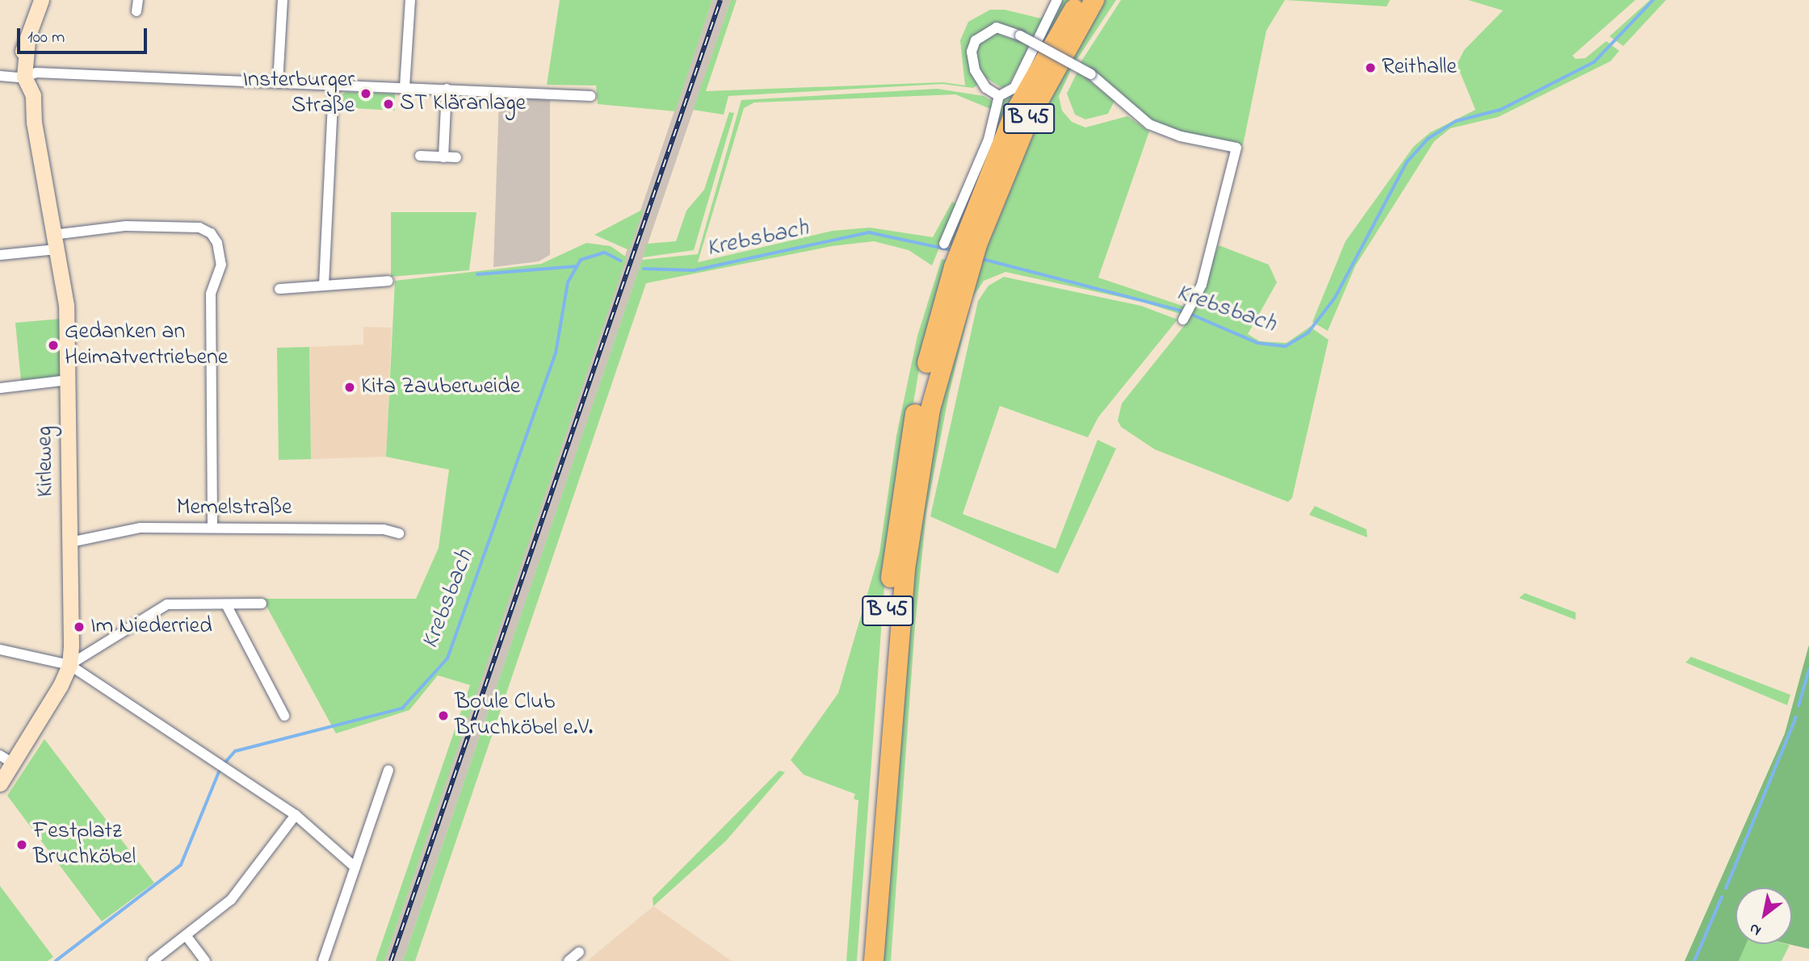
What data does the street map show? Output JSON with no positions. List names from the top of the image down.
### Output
{
  "streets": {
    "highway": ["B 45"],
    "street": ["Kirleweg", "Memelstraße"]
  },
  "crossings": [
    ["Kirleweg", "Memelstraße"]
  ],
  "water": ["Krebsbach"],
  "places": [
    "Reithalle",
    "Insterburger Straße",
    "ST Kläranlage",
    "Gedanken an Heimatvertriebene",
    "Kita Zauberweide",
    "Im Niederried",
    "Boule Club Bruchköbel e.V.",
    "Festplatz Bruchköbel"
  ],
  "scale_bar": "100 m",
  "north": "bottom left"
}
